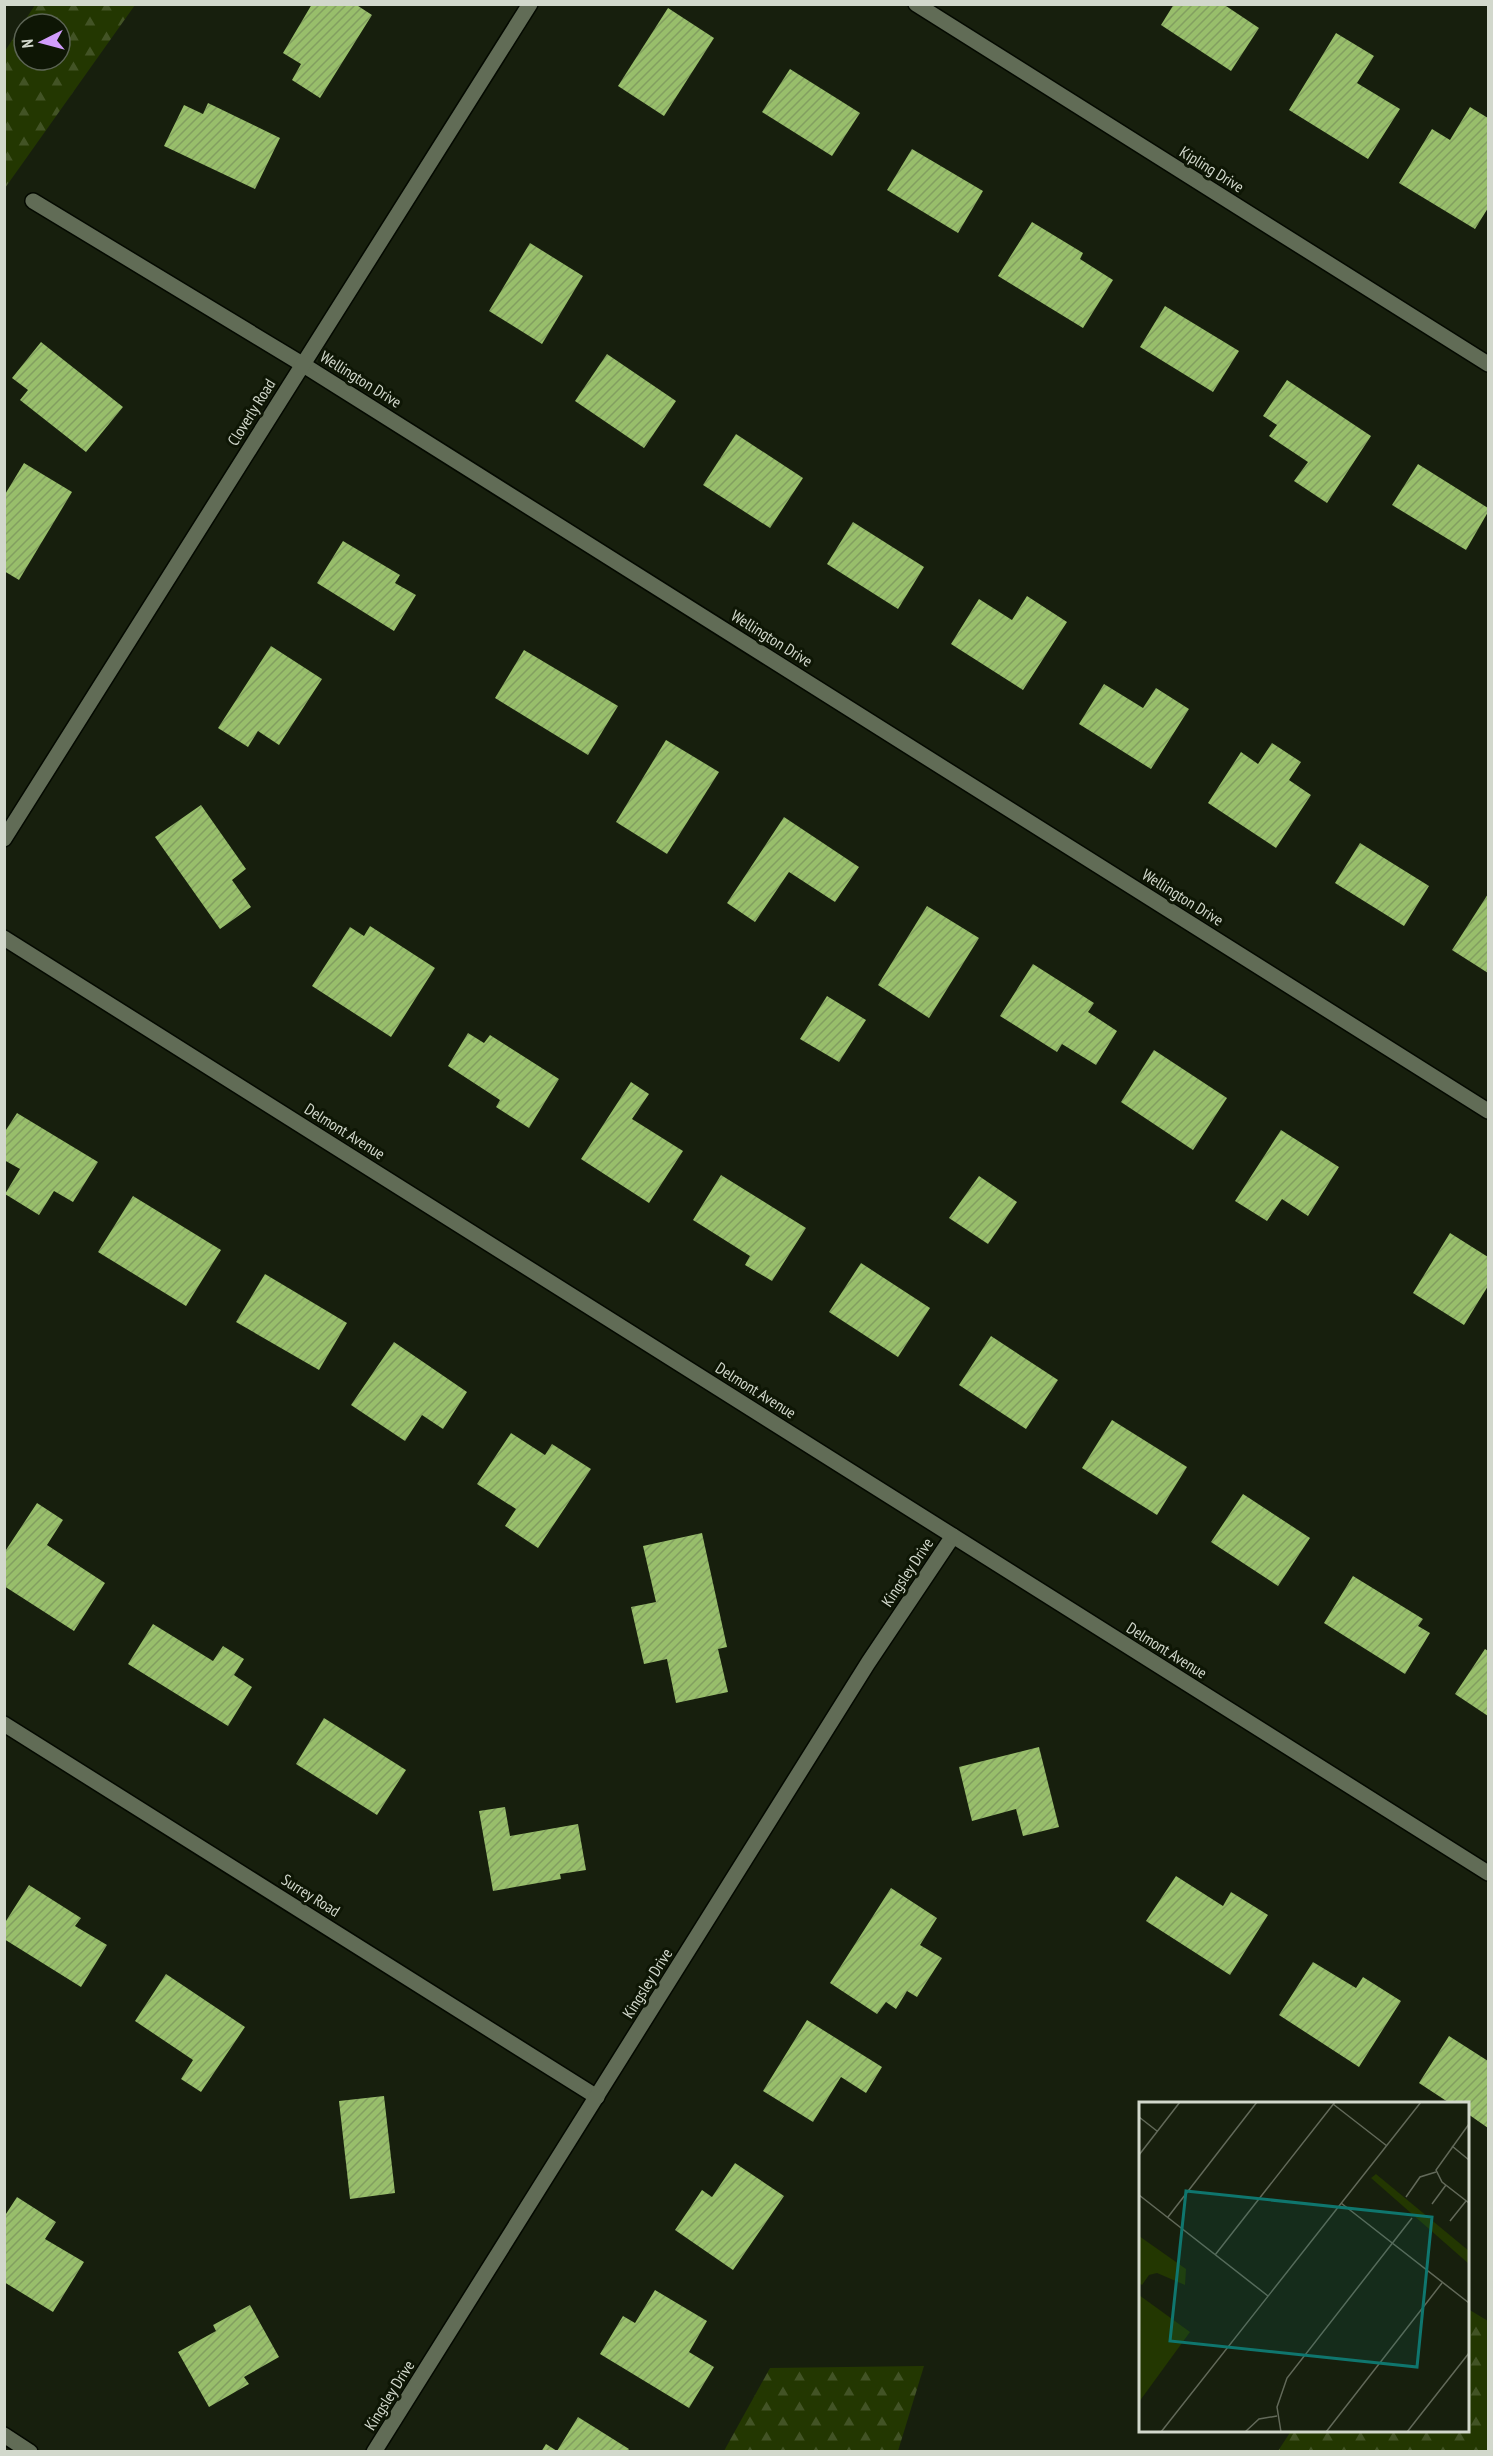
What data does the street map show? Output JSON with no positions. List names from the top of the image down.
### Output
{
  "streets": {
    "street": [
      "Kipling Drive",
      "Wellington Drive",
      "Cloverly Road",
      "Delmont Avenue",
      "Kingsley Drive",
      "Surrey Road"
    ]
  },
  "crossings": [
    ["Wellington Drive", "Cloverly Road"],
    ["Delmont Avenue", "Kingsley Drive"],
    ["Kingsley Drive", "Surrey Road"]
  ],
  "north": "left"
}
